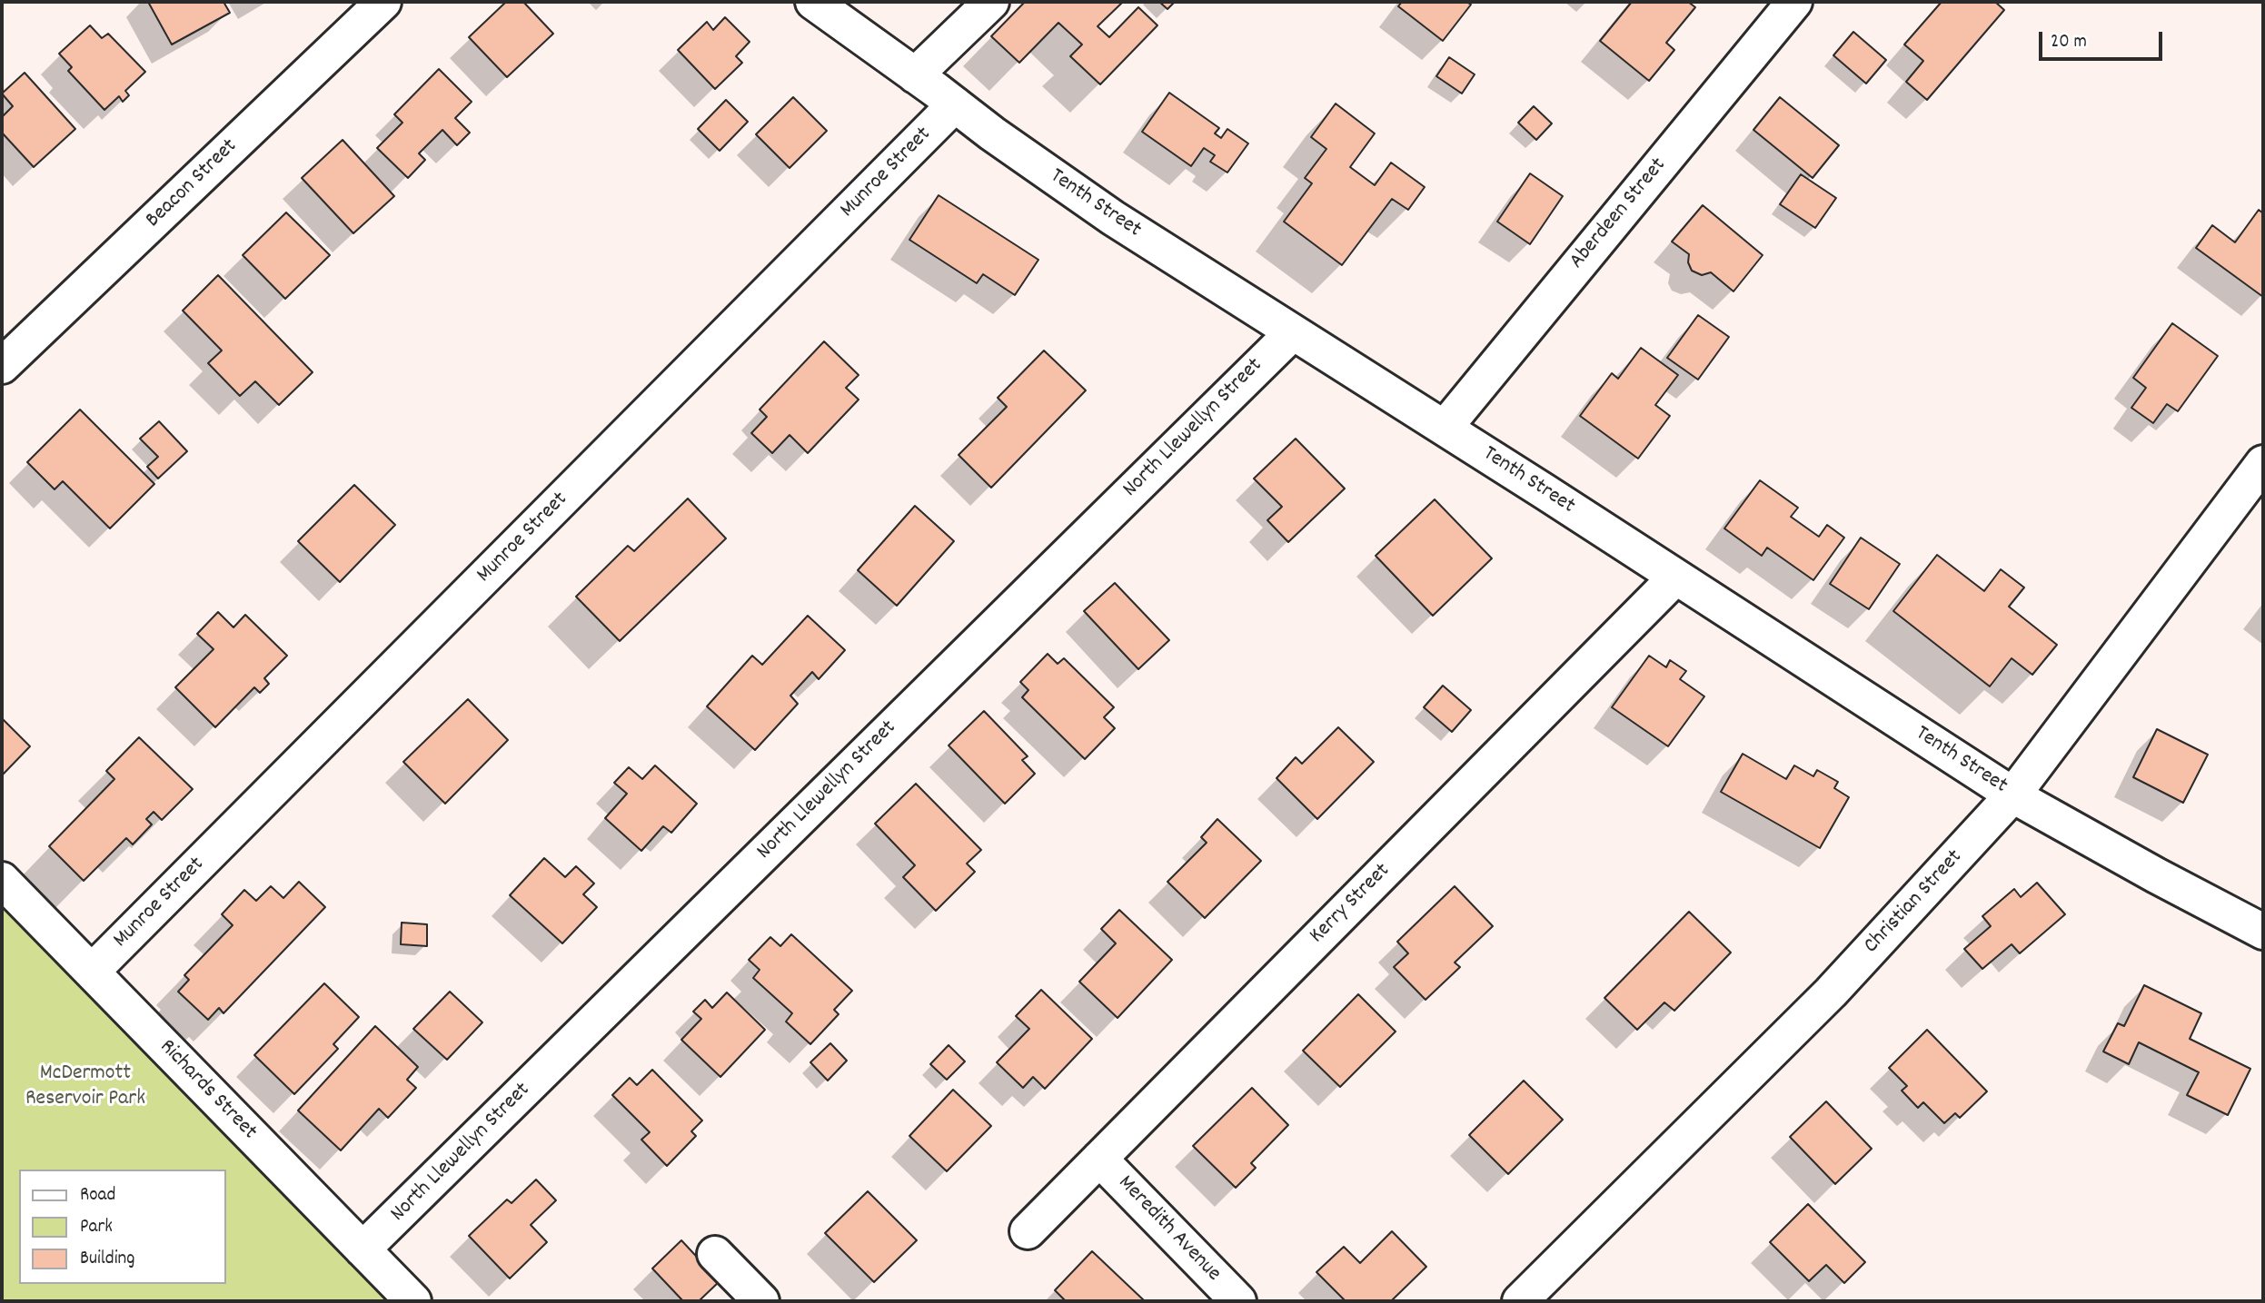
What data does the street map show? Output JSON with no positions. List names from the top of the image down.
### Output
{
  "streets": {
    "street": [
      "Munroe Street",
      "Beacon Street",
      "Tenth Street",
      "Aberdeen Street",
      "North Llewellyn Street",
      "Christian Street",
      "Kerry Street",
      "Richards Street",
      "Meredith Avenue"
    ]
  },
  "crossings": [
    ["Munroe Street", "Tenth Street"],
    ["Munroe Street", "Richards Street"],
    ["Tenth Street", "Aberdeen Street"],
    ["Tenth Street", "North Llewellyn Street"],
    ["Tenth Street", "Christian Street"],
    ["Tenth Street", "Kerry Street"],
    ["North Llewellyn Street", "Richards Street"],
    ["Kerry Street", "Meredith Avenue"]
  ],
  "parks": ["McDermott Reservoir Park"],
  "legend": ["Road", "Park", "Building"],
  "scale_bar": "20 m"
}
